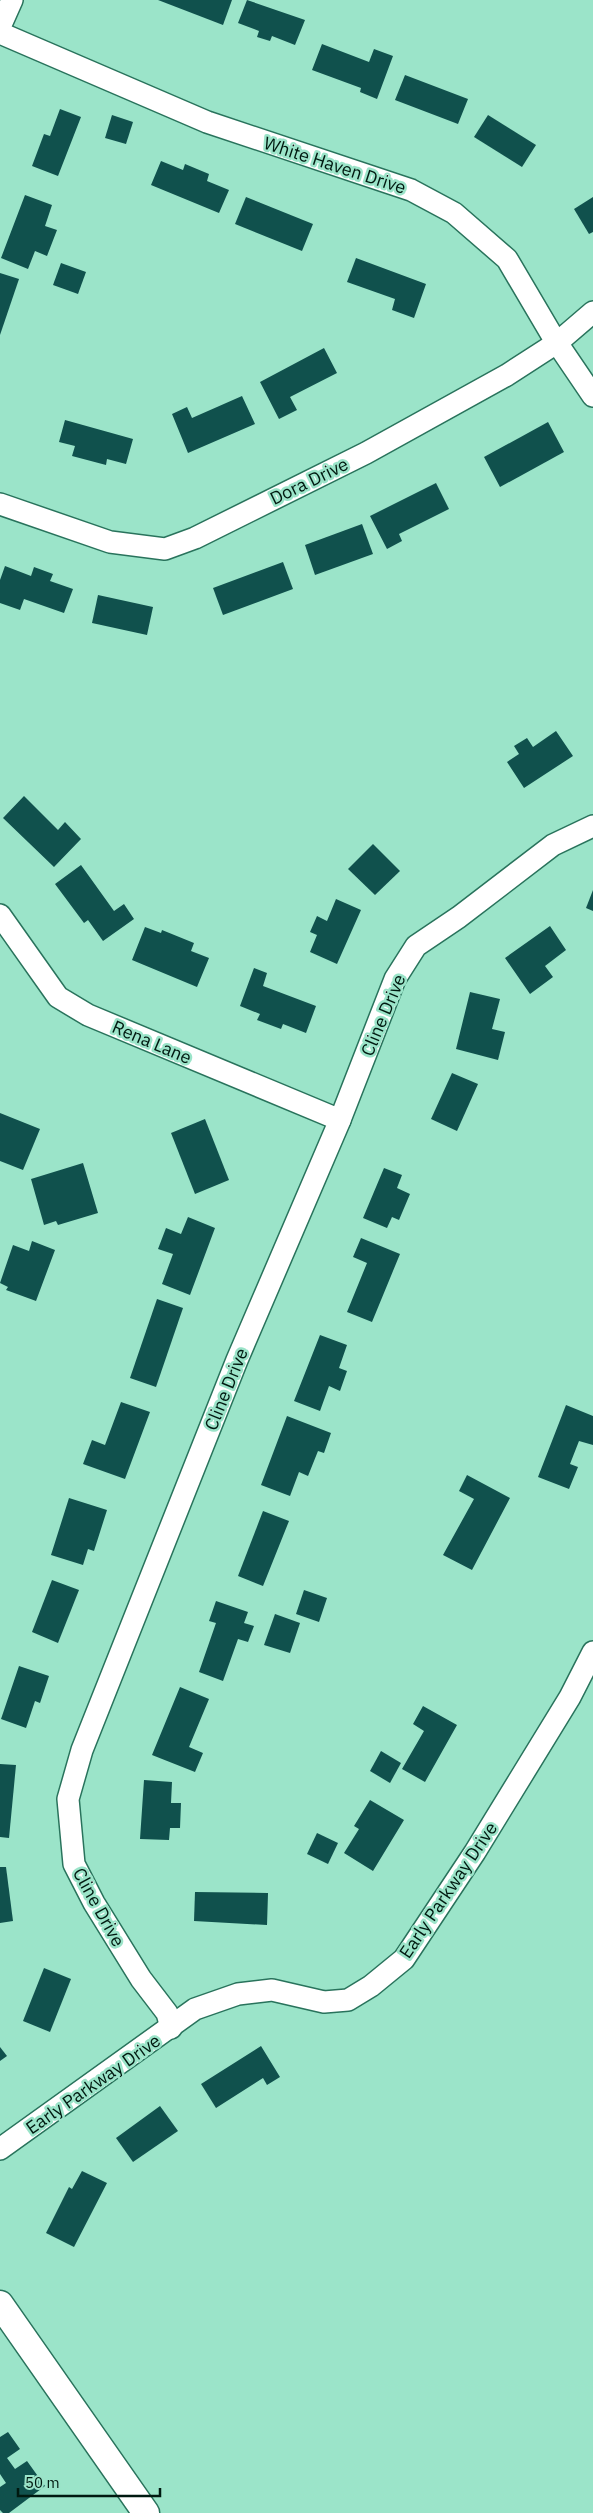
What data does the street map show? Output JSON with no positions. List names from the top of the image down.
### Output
{
  "streets": {
    "street": [
      "White Haven Drive",
      "Dora Drive",
      "Cline Drive",
      "Rena Lane",
      "Early Parkway Drive"
    ]
  },
  "crossings": [
    ["White Haven Drive", "Dora Drive"],
    ["Cline Drive", "Rena Lane"],
    ["Cline Drive", "Early Parkway Drive"]
  ],
  "scale_bar": "50 m"
}
